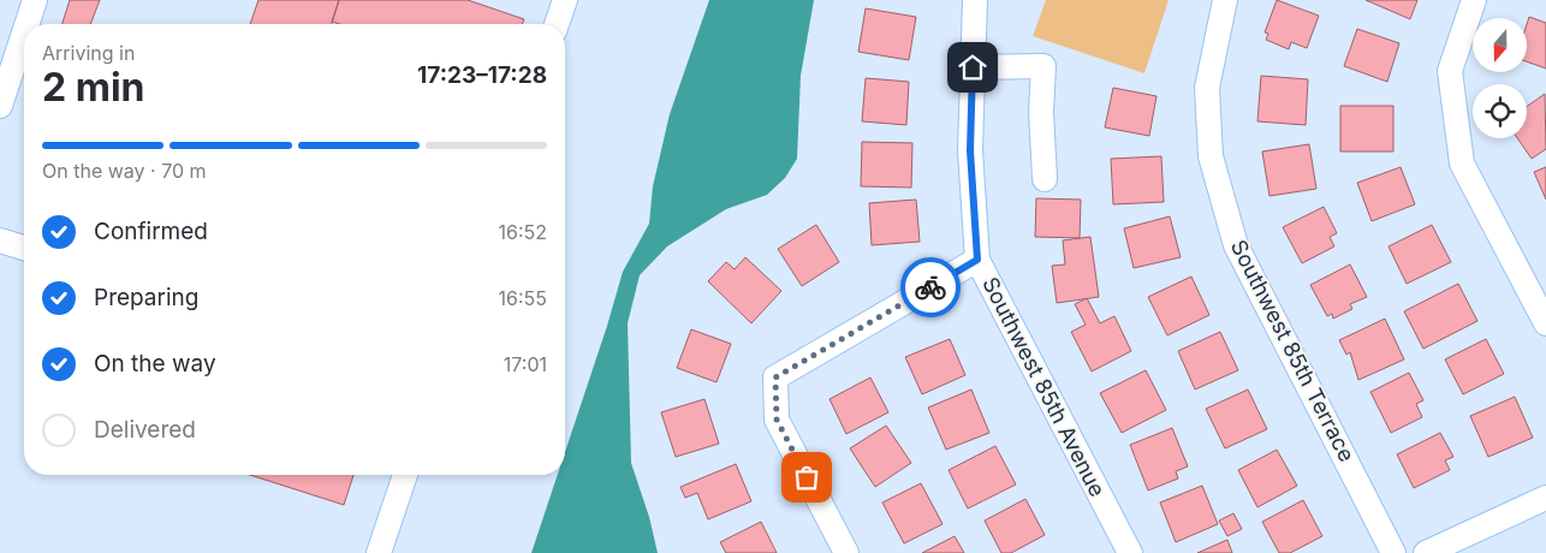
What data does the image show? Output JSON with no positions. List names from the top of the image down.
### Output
{
  "streets": {
    "street": ["Southwest 85th Terrace", "Southwest 85th Avenue"]
  },
  "north": "bottom",
  "page": {
    "heading": ["2 min", "Arriving in", "17:23–17:28"],
    "bar": "On the way · 70 m",
    "list": [
      ["Confirmed", "16:52"],
      ["Preparing", "16:55"],
      ["On the way", "17:01"],
      "Delivered"
    ]
  }
}
